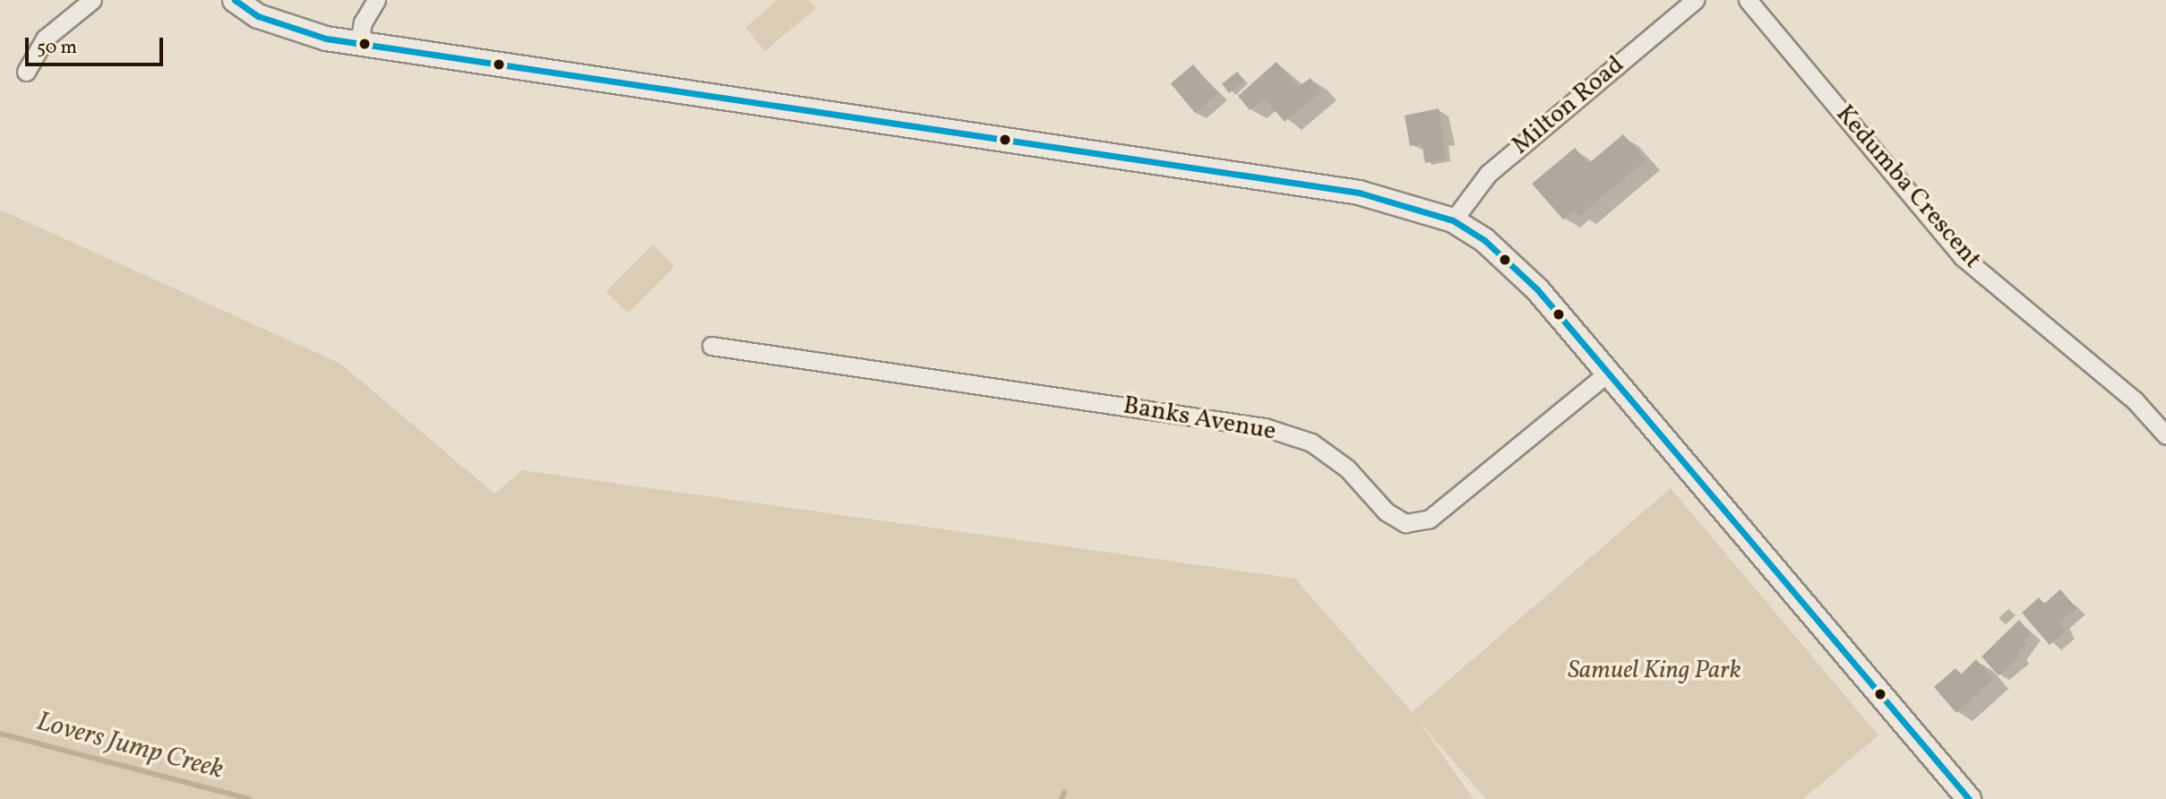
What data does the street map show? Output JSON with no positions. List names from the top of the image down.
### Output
{
  "streets": {
    "street": ["Milton Road", "Kedumba Crescent", "Banks Avenue"]
  },
  "water": ["Lovers Jump Creek"],
  "parks": ["Samuel King Park"],
  "scale_bar": "50 m"
}
